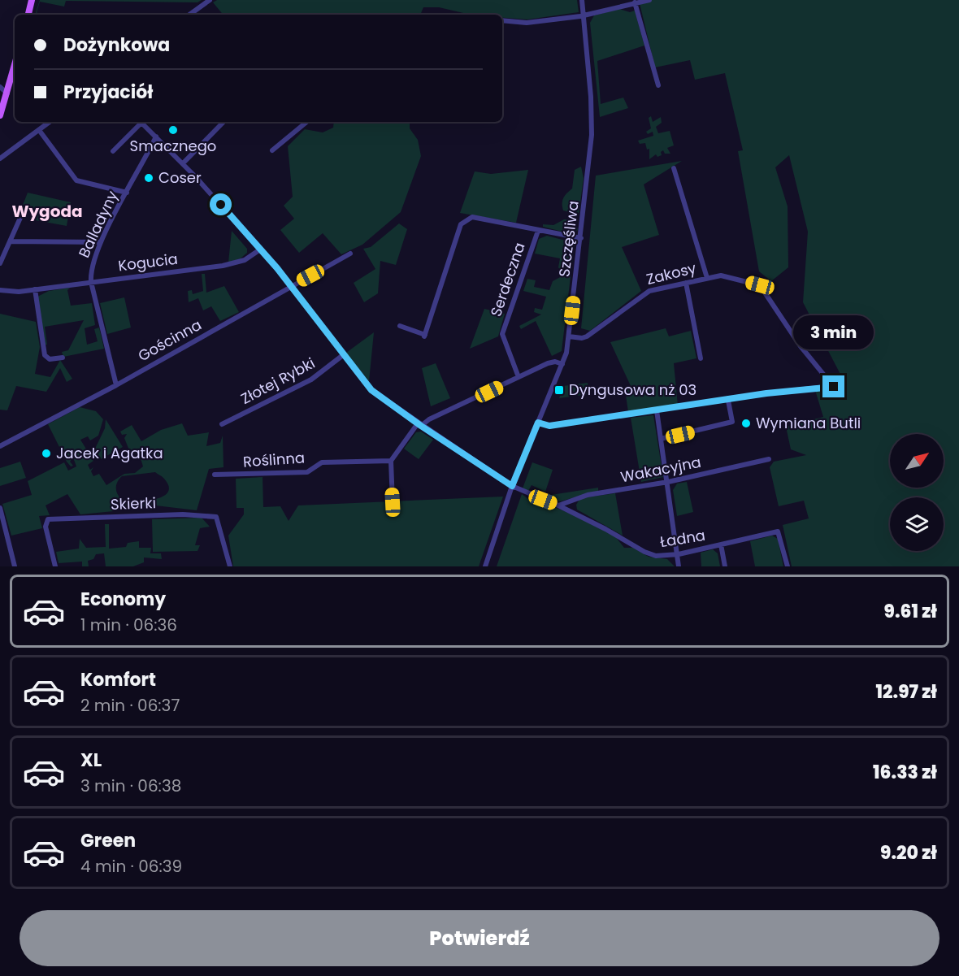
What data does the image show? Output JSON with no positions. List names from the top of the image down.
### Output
{
  "streets": {
    "street": [
      "Balladyny",
      "Szczęśliwa",
      "Kogucia",
      "Zakosy",
      "Serdeczna",
      "Gościnna",
      "Złotej Rybki",
      "Roślinna",
      "Wakacyjna",
      "Skierki",
      "Ładna"
    ]
  },
  "crossings": [
    ["Balladyny", "Kogucia"],
    ["Balladyny", "Gościnna"],
    ["Balladyny", "Ładna"],
    ["Szczęśliwa", "Zakosy"],
    ["Szczęśliwa", "Serdeczna"],
    ["Szczęśliwa", "Ładna"],
    ["Kogucia", "Ładna"],
    ["Gościnna", "Ładna"],
    ["Złotej Rybki", "Ładna"],
    ["Wakacyjna", "Ładna"]
  ],
  "districts": ["Wygoda"],
  "places": {
    "other": [
      "Smacznego",
      "Coser",
      "Wymiana Butli",
      "Jacek i Agatka"
    ],
    "transit": ["Dyngusowa nż 03"]
  },
  "north": "top right",
  "page": {
    "banner": ["Dożynkowa", "Przyjaciół"],
    "bubble": "3 min",
    "list": [
      {
        "name": "Economy",
        "note": "1 min · 06:36",
        "value": "9.61 zł"
      },
      {
        "name": "Komfort",
        "note": "2 min · 06:37",
        "value": "12.97 zł"
      },
      {
        "name": "XL",
        "note": "3 min · 06:38",
        "value": "16.33 zł"
      },
      {
        "name": "Green",
        "note": "4 min · 06:39",
        "value": "9.20 zł"
      }
    ],
    "buttons": "Potwierdź"
  }
}
